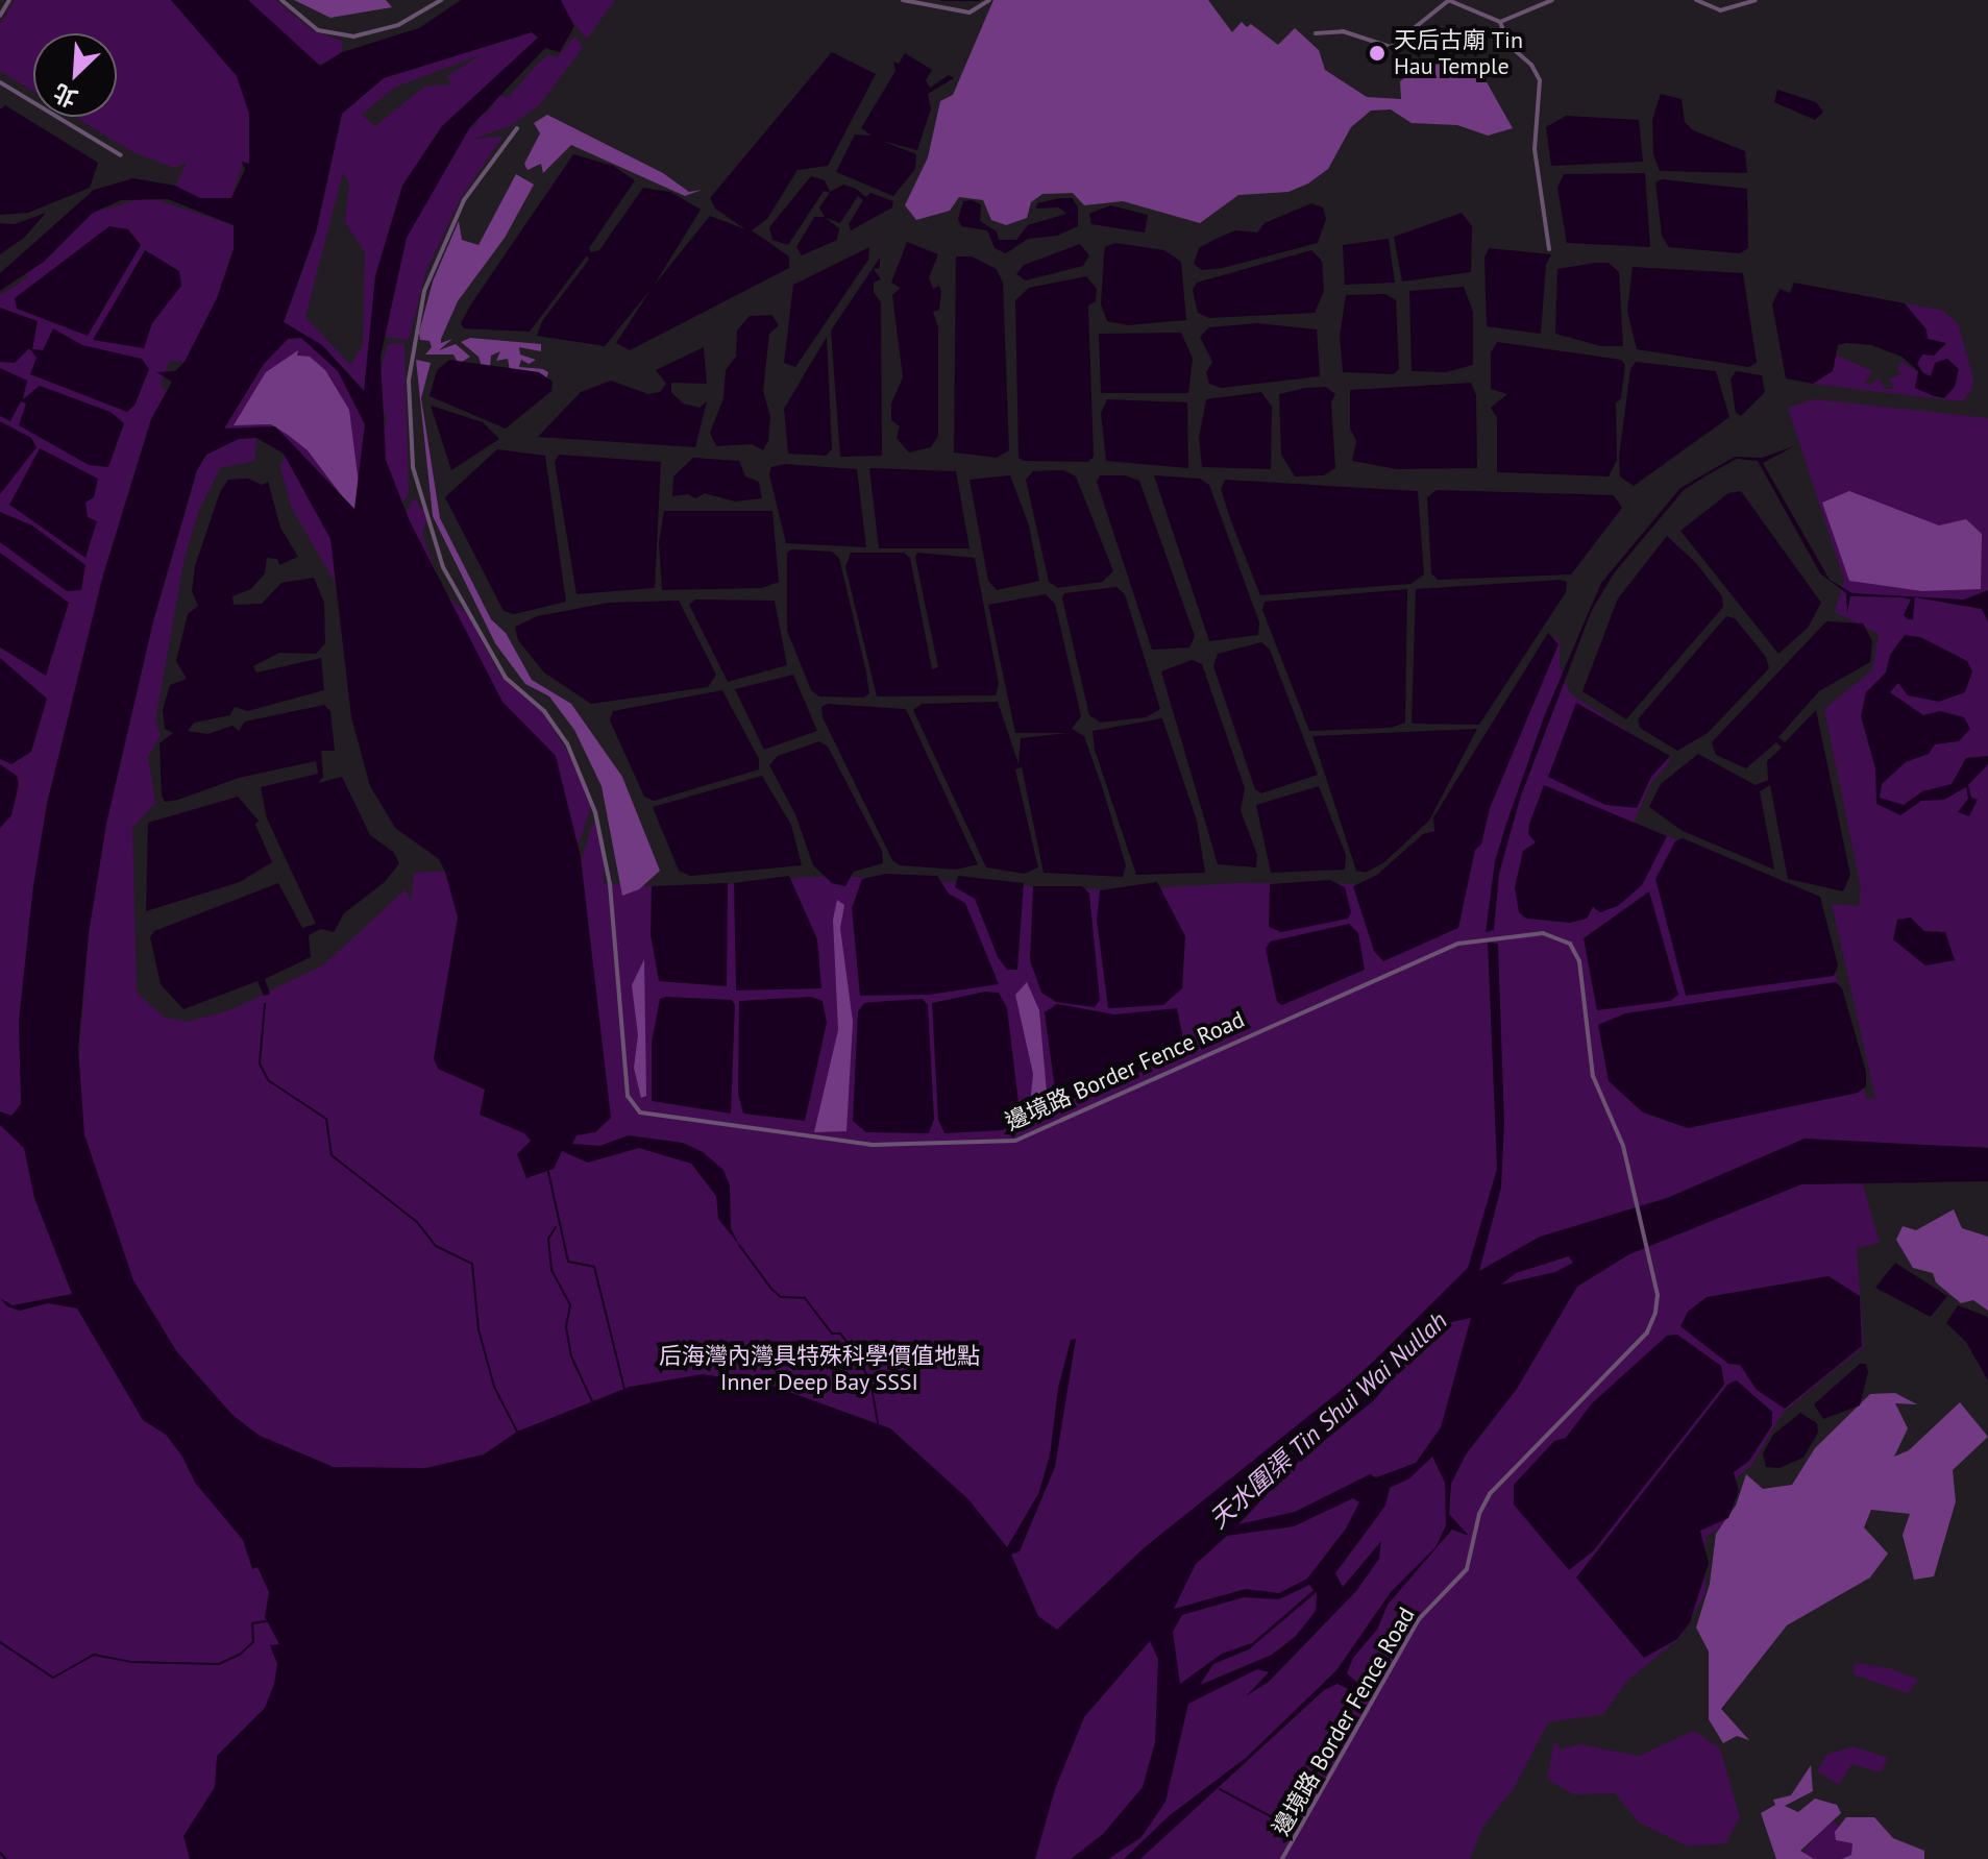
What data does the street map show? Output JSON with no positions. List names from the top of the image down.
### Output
{
  "streets": {
    "street": ["邊境路 Border Fence Road"]
  },
  "water": ["天水圍渠 Tin Shui Wai Nullah"],
  "parks": ["后海灣內灣具特殊科學價值地點 Inner Deep Bay SSSI"],
  "places": ["天后古廟 Tin Hau Temple"],
  "north": "bottom left"
}
